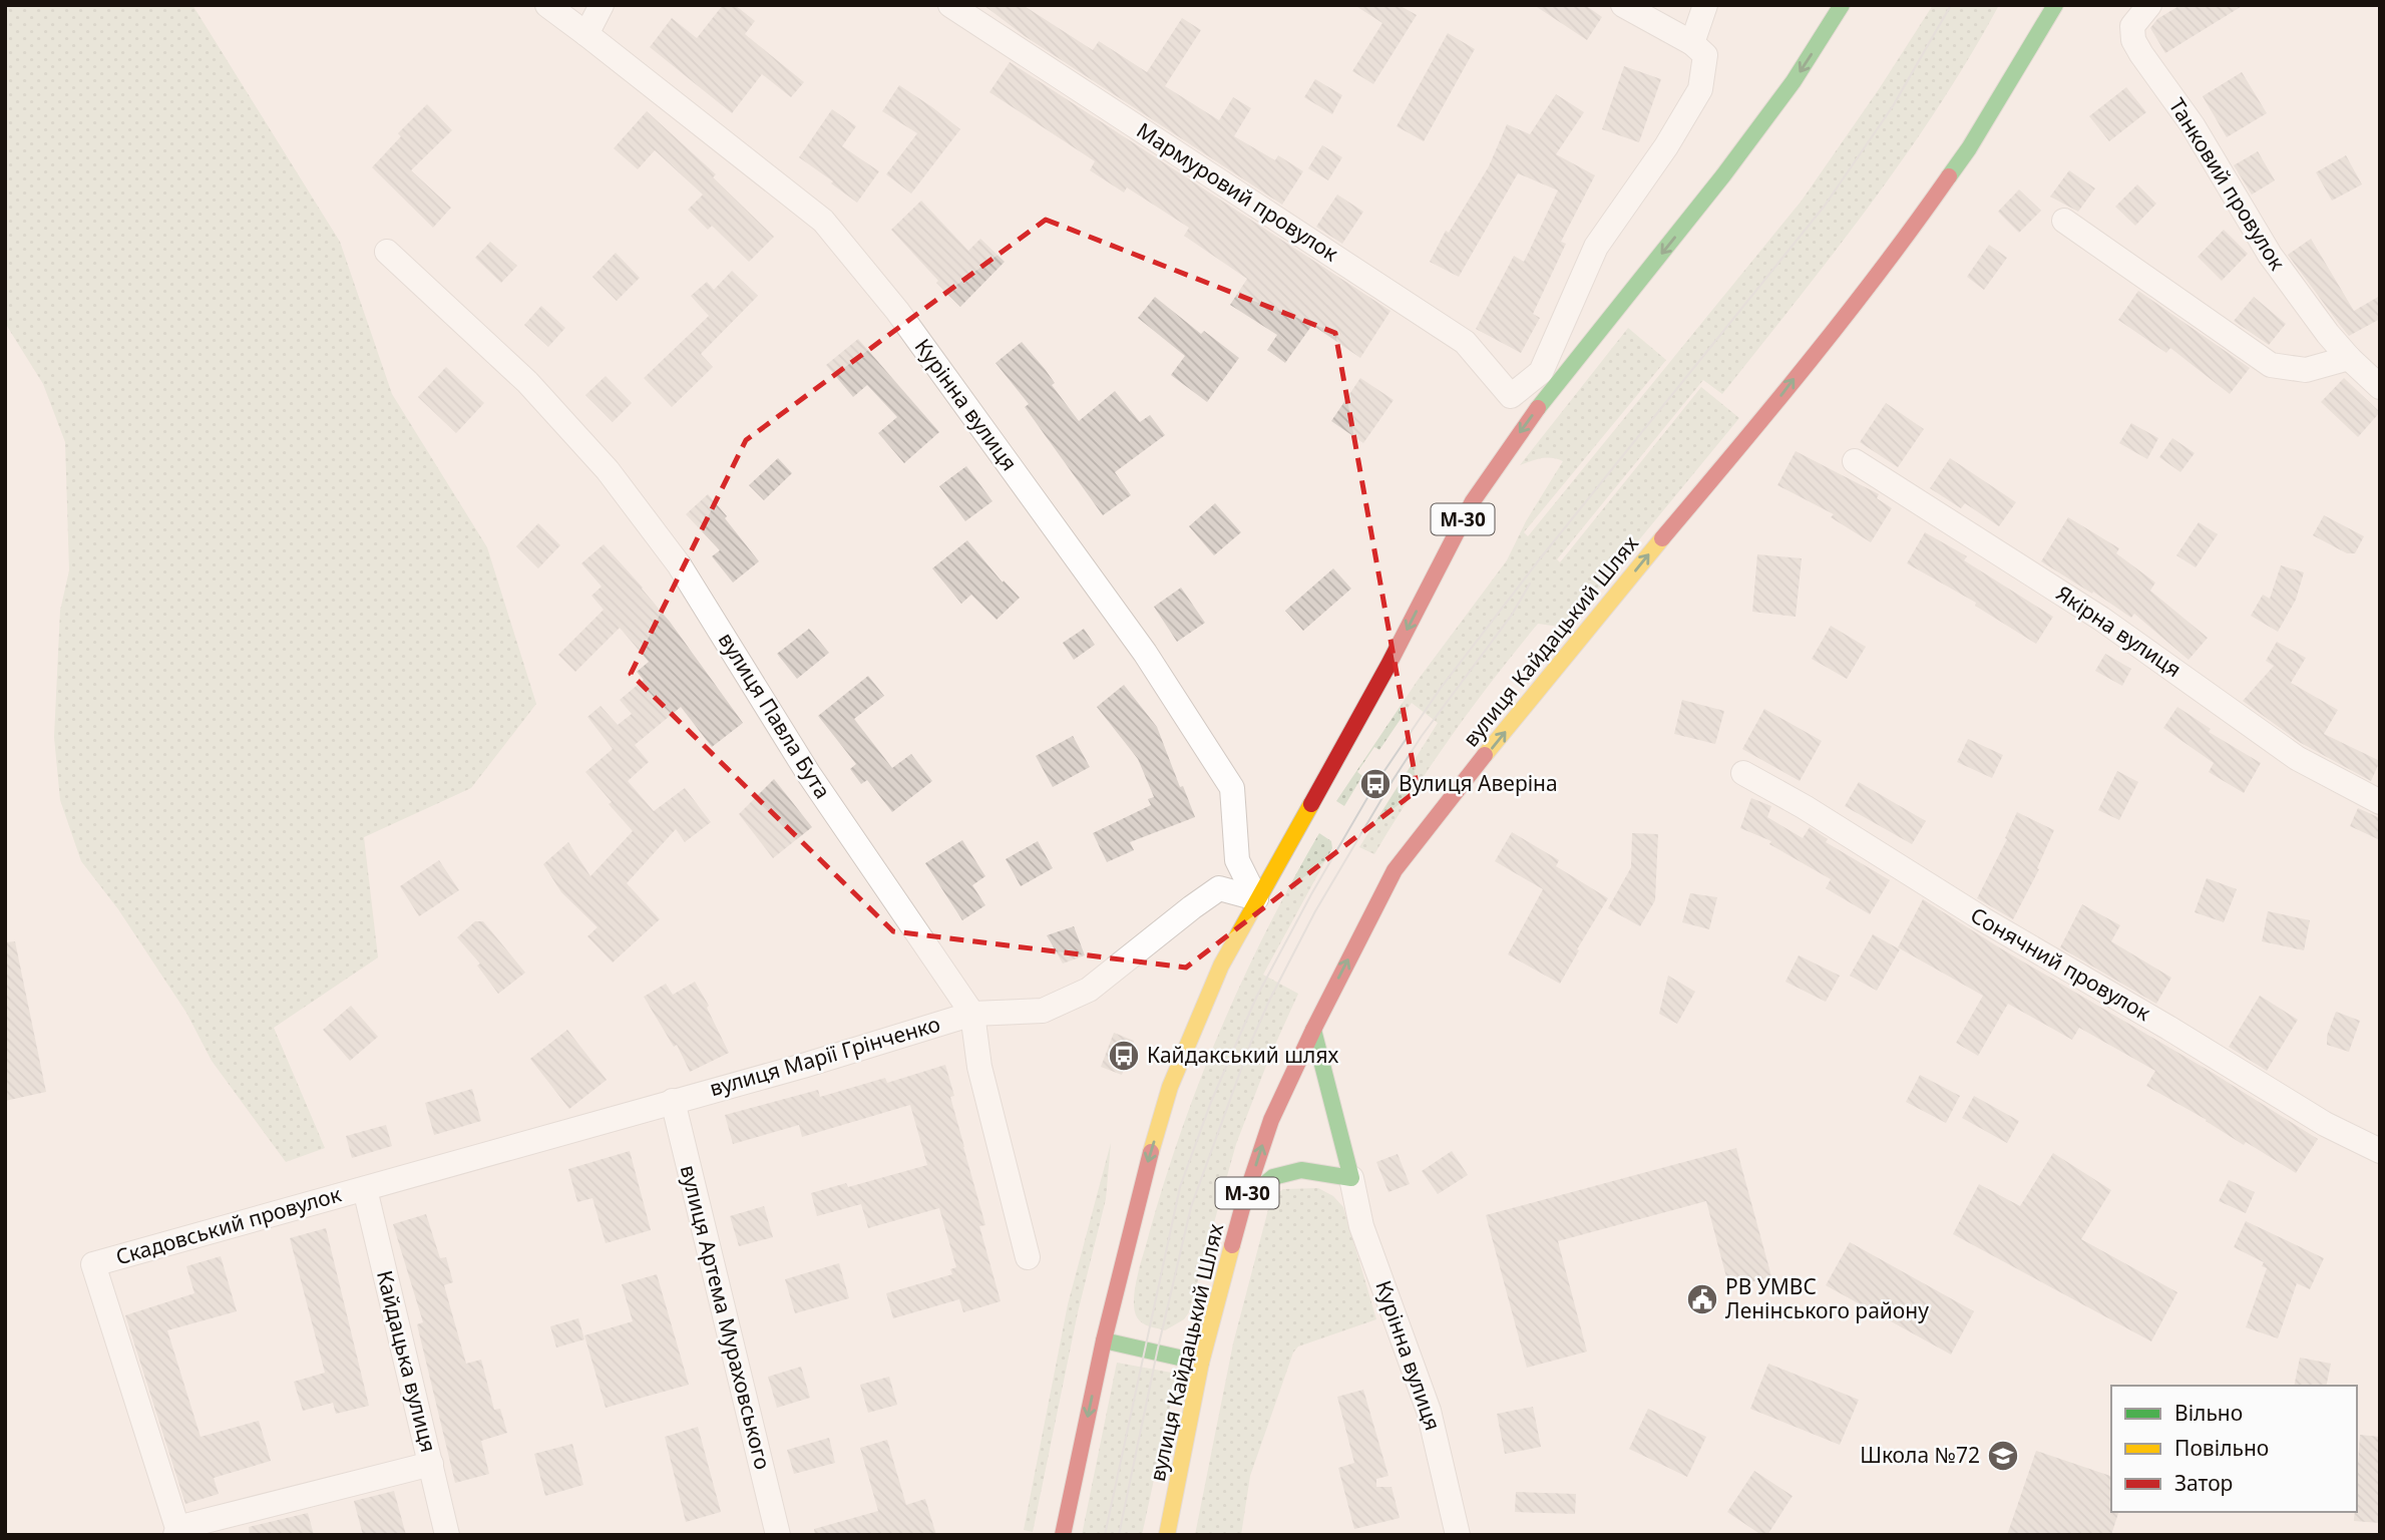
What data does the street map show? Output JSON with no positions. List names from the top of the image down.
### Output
{
  "streets": {
    "highway": ["М-30", "вулиця Кайдацький Шлях"],
    "street": [
      "Танковий провулок",
      "Мармуровий провулок",
      "Курінна вулиця",
      "Якірна вулиця",
      "вулиця Павла Бута",
      "Сонячний провулок",
      "вулиця Марії Грінченко",
      "Скадовський провулок",
      "вулиця Артема Мураховського",
      "Кайдацька вулиця"
    ]
  },
  "crossings": [
    ["Курінна вулиця", "М-30"],
    ["Курінна вулиця", "вулиця Марії Грінченко"],
    ["М-30", "вулиця Марії Грінченко"],
    ["вулиця Павла Бута", "вулиця Марії Грінченко"],
    ["вулиця Марії Грінченко", "Скадовський провулок"],
    ["вулиця Марії Грінченко", "вулиця Артема Мураховського"],
    ["вулиця Марії Грінченко", "Кайдацька вулиця"],
    ["Скадовський провулок", "Кайдацька вулиця"]
  ],
  "places": {
    "bus stop": ["Вулиця Аверіна", "Кайдакський шлях"],
    "public building": ["РВ УМВС Ленінського району"],
    "school or university": ["Школа №72"]
  },
  "legend": ["Вільно", "Повільно", "Затор"]
}
